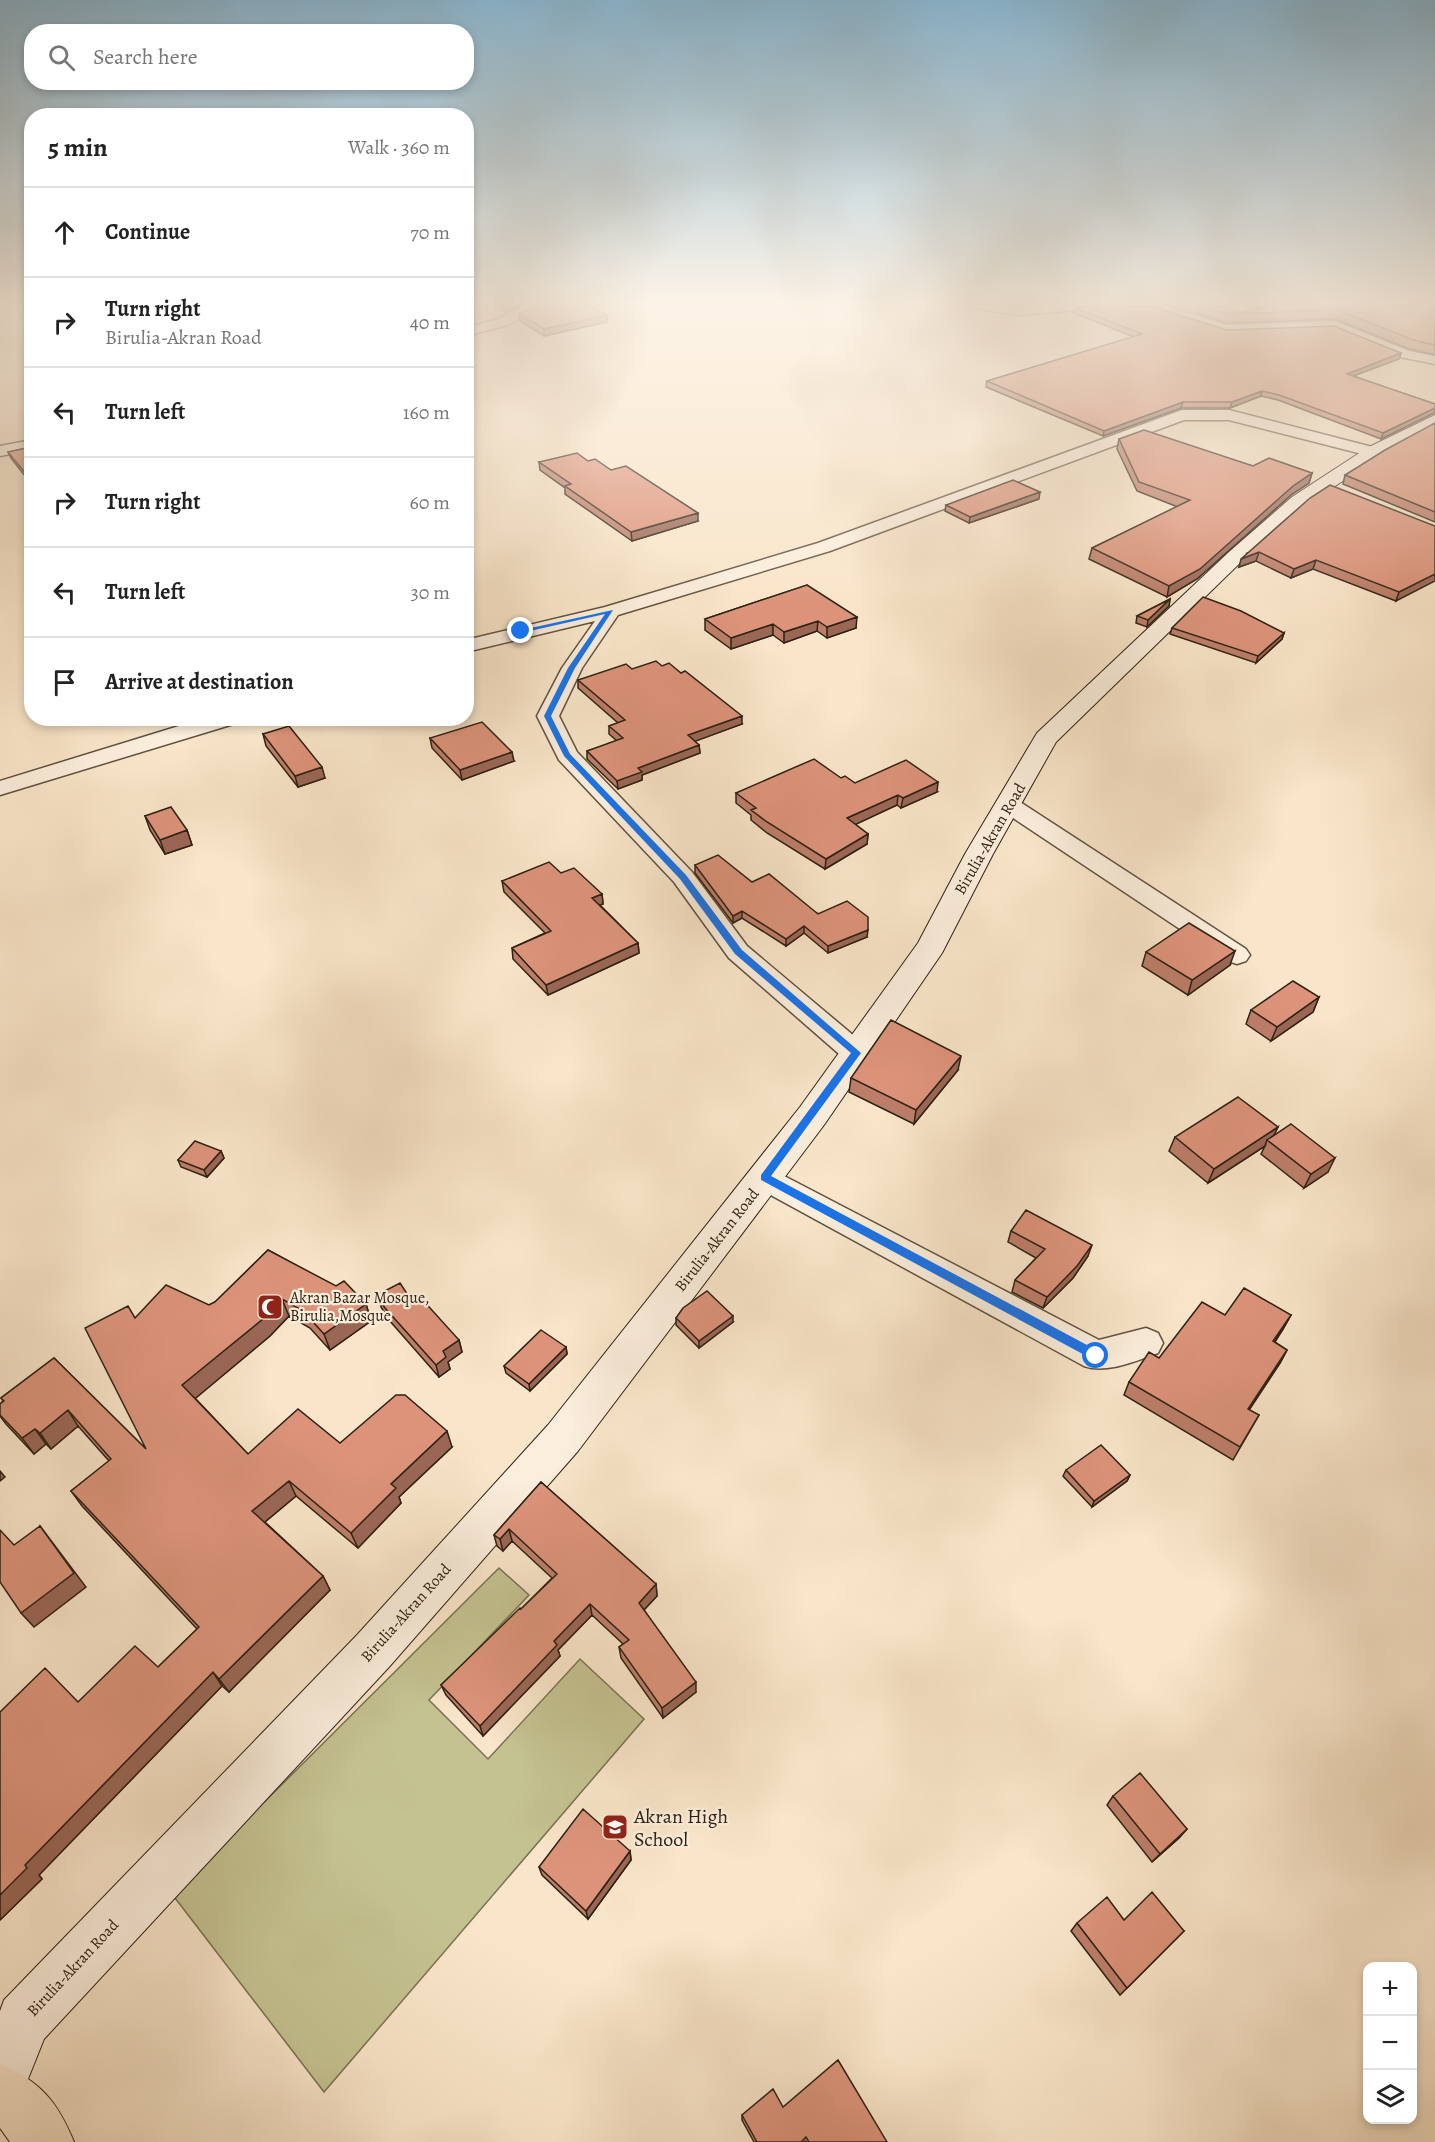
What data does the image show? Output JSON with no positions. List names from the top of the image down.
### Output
{
  "streets": {
    "street": ["Birulia-Akran Road"]
  },
  "places": {
    "mosque": ["Akran Bazar Mosque, Birulia,Mosque"],
    "school or university": ["Akran High School"]
  },
  "page": {
    "search": "Search here",
    "heading": ["5 min", "Walk · 360 m"],
    "list": [
      ["Continue", "70 m"],
      ["Turn right", "Birulia-Akran Road", "40 m"],
      ["Turn left", "160 m"],
      ["Turn right", "60 m"],
      ["Turn left", "30 m"],
      "Arrive at destination"
    ],
    "map_buttons": ["+", "−"]
  }
}
